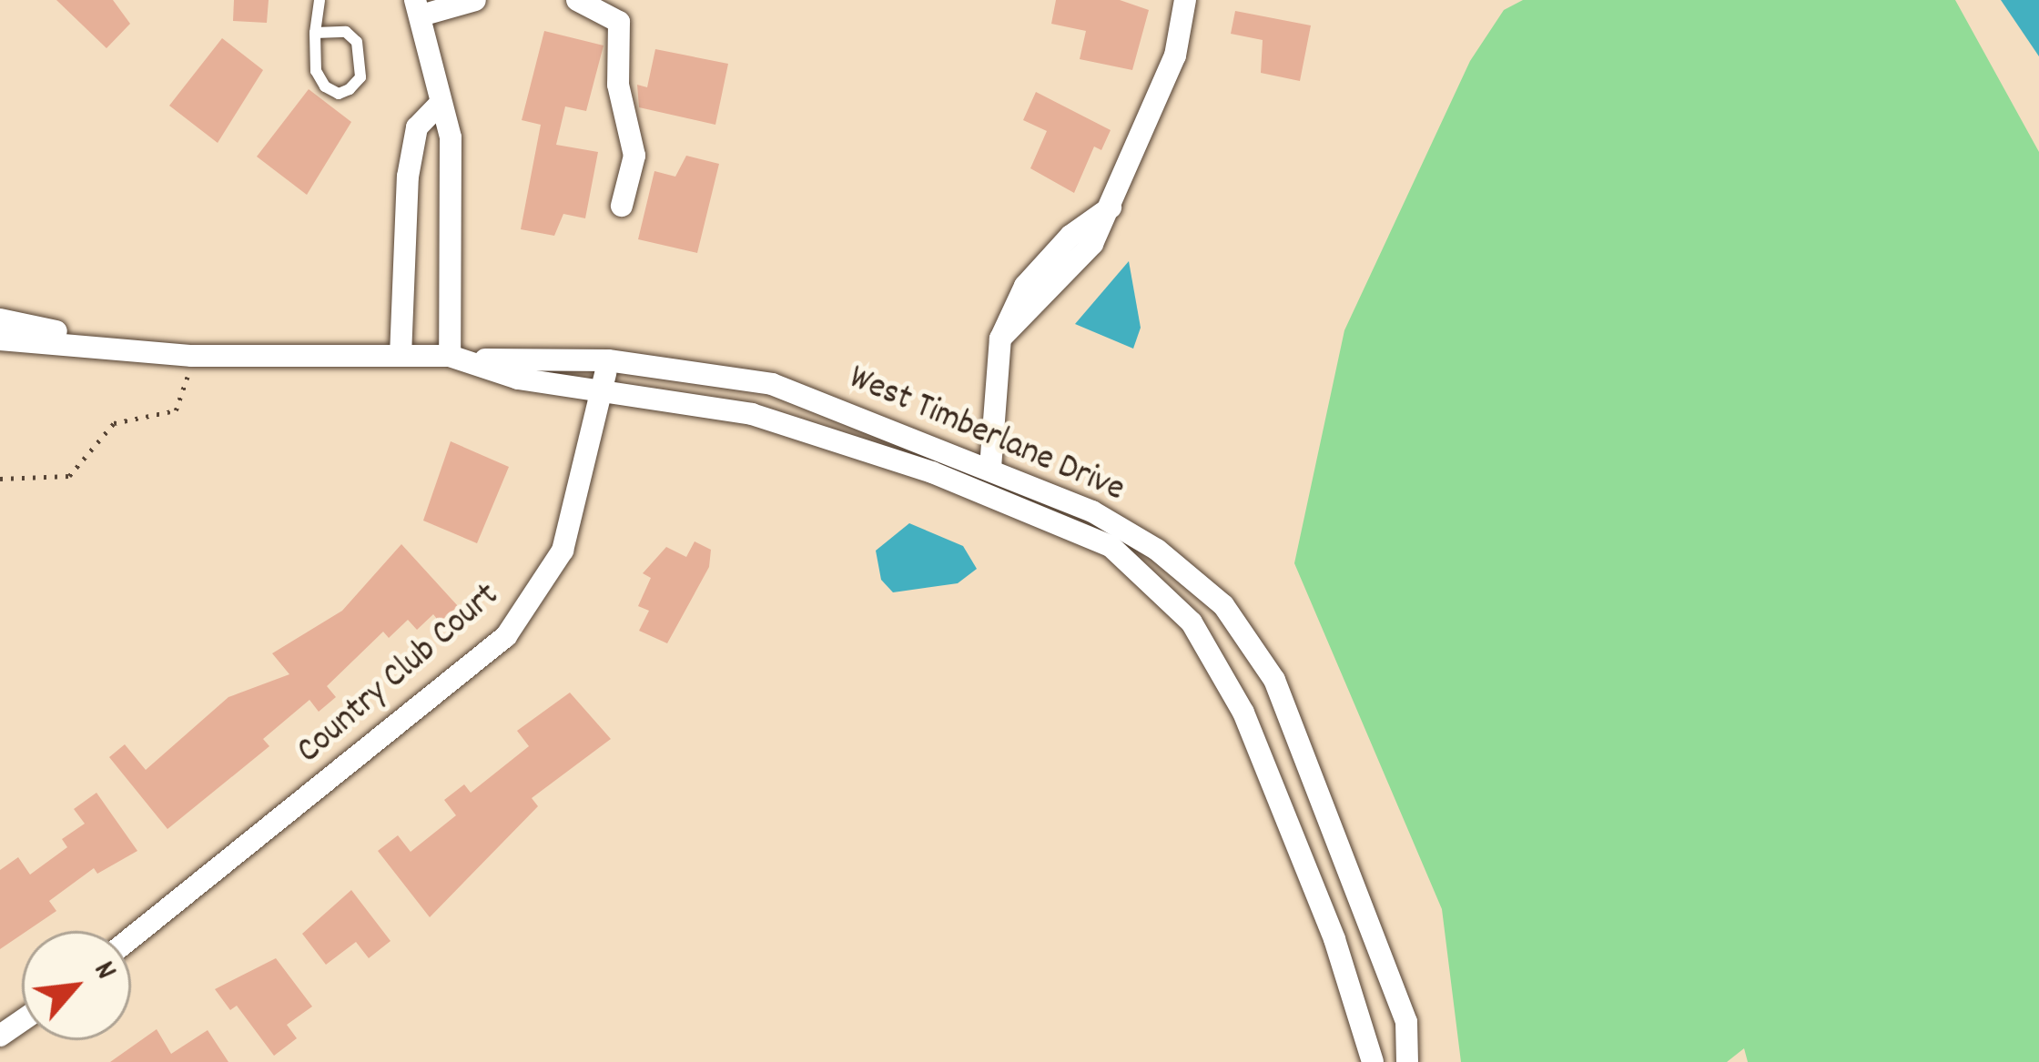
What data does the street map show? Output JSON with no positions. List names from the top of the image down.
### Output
{
  "streets": {
    "street": ["West Timberlane Drive", "Country Club Court"]
  },
  "crossings": [
    ["West Timberlane Drive", "Country Club Court"]
  ],
  "north": "top right"
}
